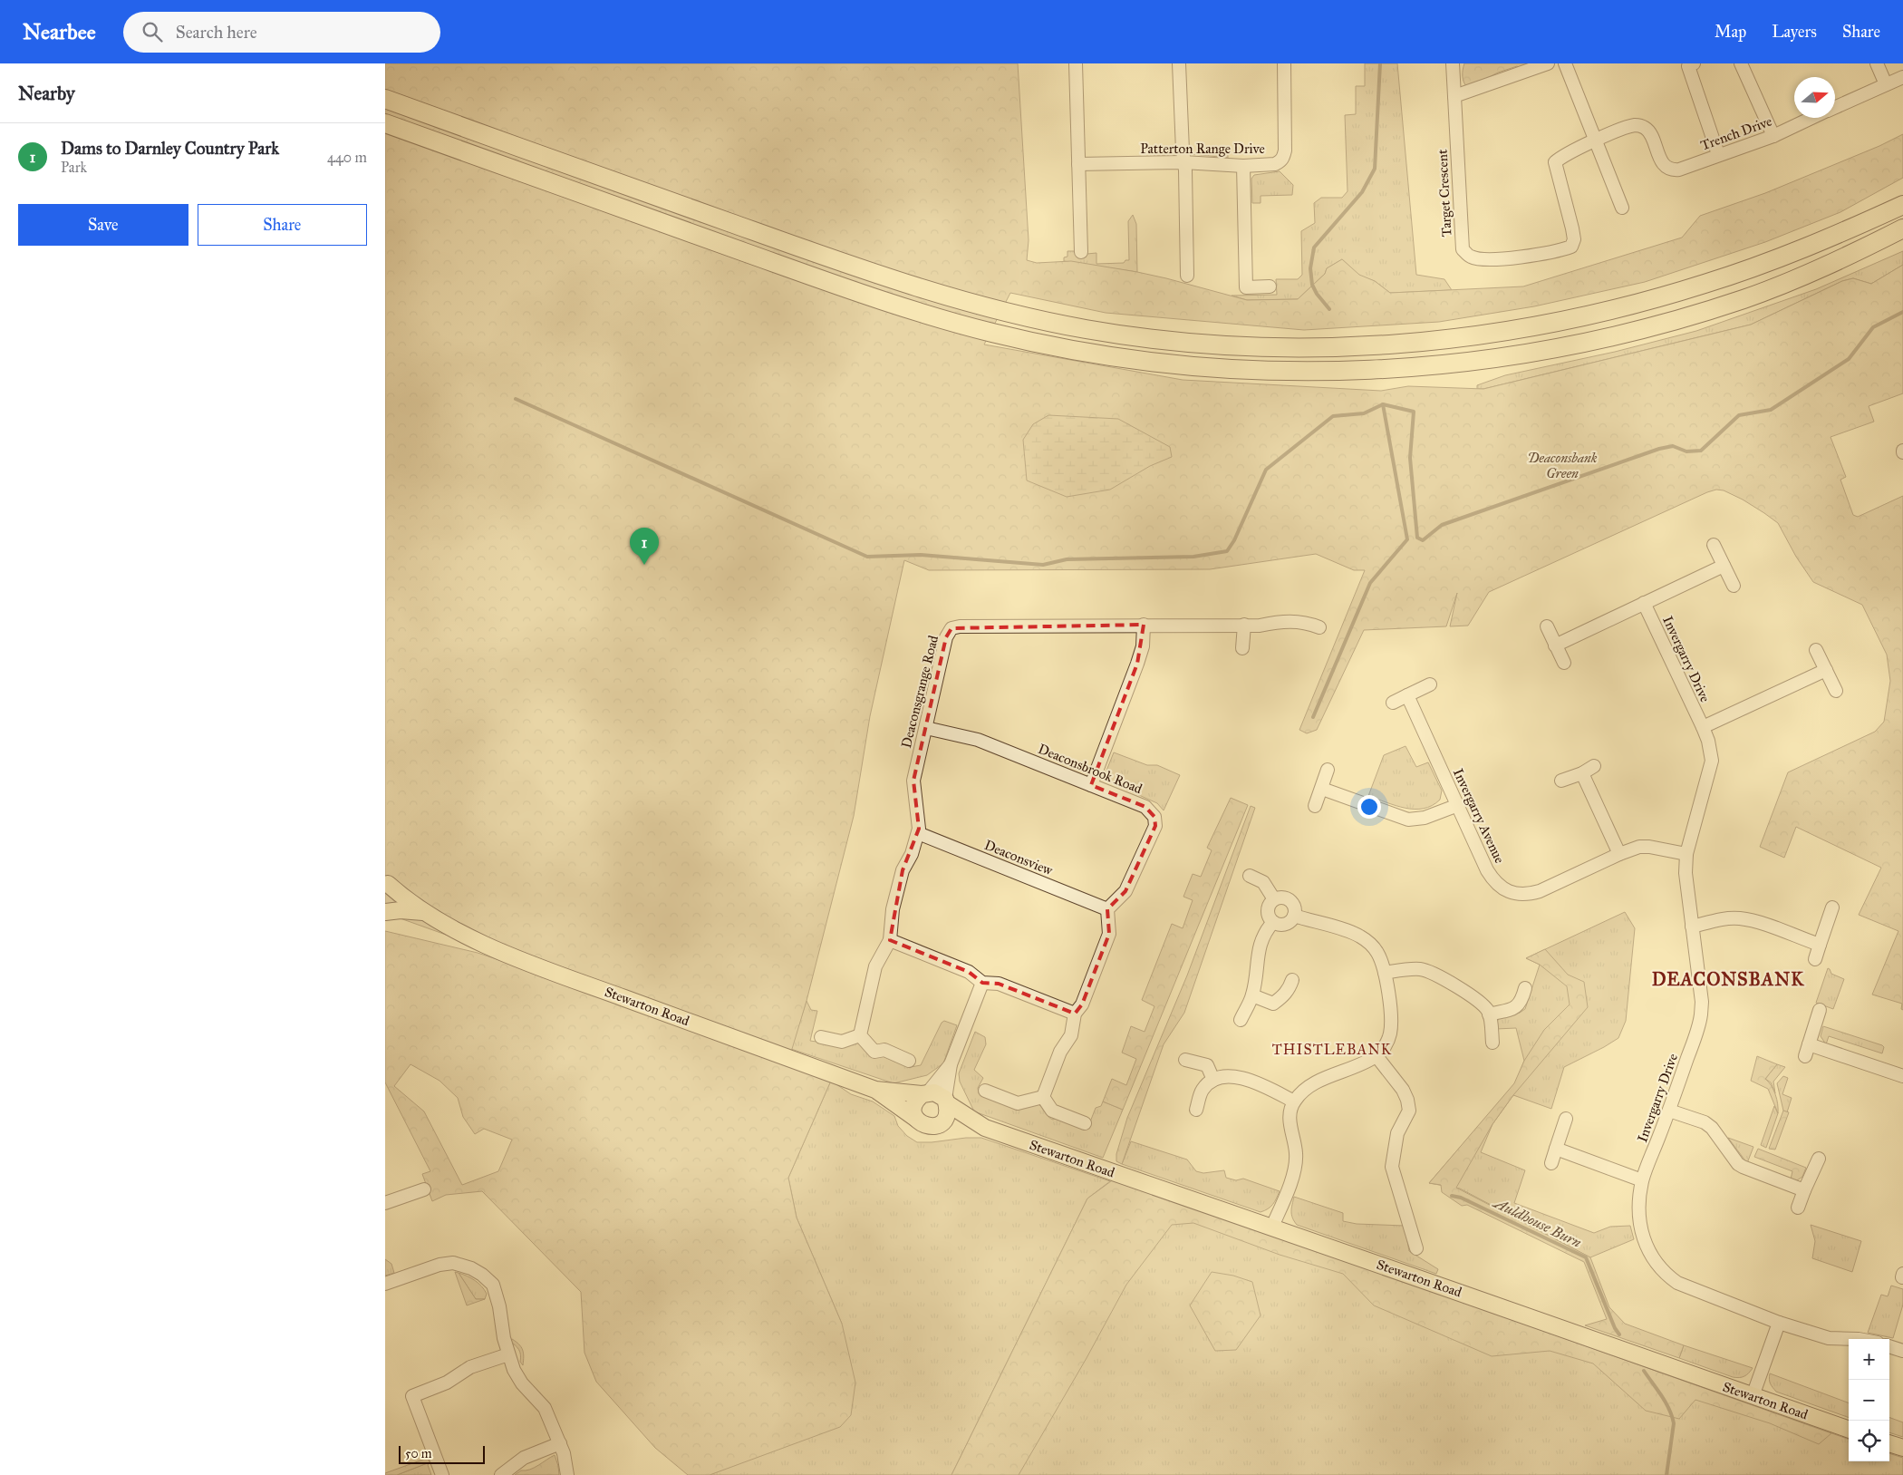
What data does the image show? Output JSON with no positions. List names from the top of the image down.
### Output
{
  "streets": {
    "main road": ["Stewarton Road"],
    "street": [
      "Trench Drive",
      "Patterton Range Drive",
      "Target Crescent",
      "Invergarry Drive",
      "Deaconsgrange Road",
      "Deaconsbrook Road",
      "Invergarry Avenue",
      "Deaconsview"
    ]
  },
  "crossings": [
    ["Trench Drive", "Target Crescent"],
    ["Invergarry Drive", "Invergarry Avenue"],
    ["Deaconsgrange Road", "Deaconsbrook Road"],
    ["Deaconsgrange Road", "Deaconsview"],
    ["Deaconsbrook Road", "Deaconsview"]
  ],
  "districts": ["DEACONSBANK", "THISTLEBANK"],
  "water": ["Auldhouse Burn"],
  "parks": ["Deaconsbank Green"],
  "scale_bar": "50 m",
  "north": "right",
  "page": {
    "header": "Nearbee",
    "search": "Search here",
    "nav": ["Map", "Layers", "Share"],
    "heading": "Nearby",
    "list": [
      {
        "mark": "1",
        "name": "Dams to Darnley Country Park",
        "note": "Park",
        "value": "440 m"
      }
    ],
    "buttons": ["Save", "Share"],
    "pins": "1",
    "map_buttons": ["+", "−"],
    "scale": "50 m"
  }
}
